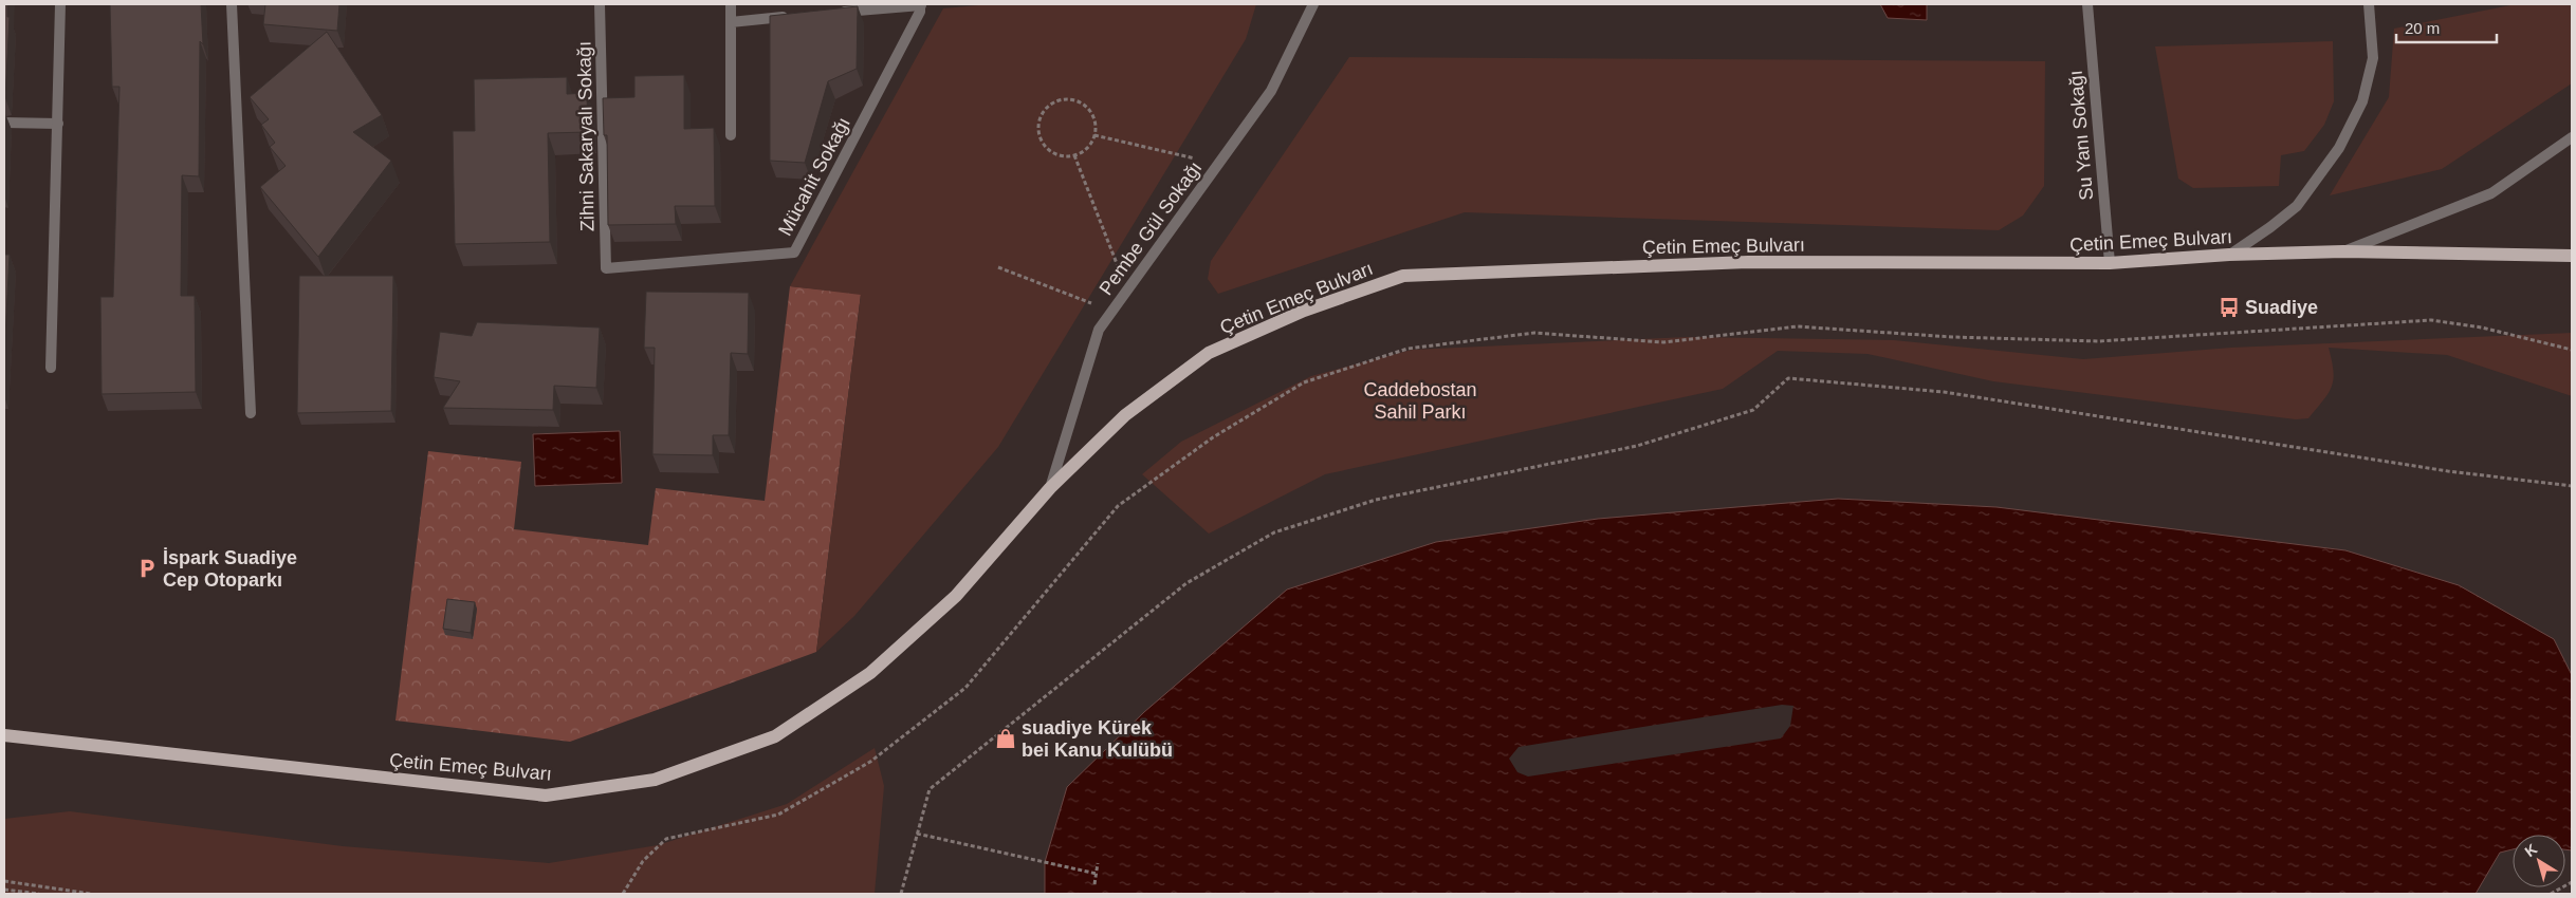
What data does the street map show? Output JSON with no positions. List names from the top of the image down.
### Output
{
  "streets": {
    "main road": ["Çetin Emeç Bulvarı"],
    "street": [
      "Su Yanı Sokağı",
      "Zihni Sakaryalı Sokağı",
      "Mücahit Sokağı",
      "Pembe Gül Sokağı"
    ]
  },
  "crossings": [
    ["Su Yanı Sokağı", "Çetin Emeç Bulvarı"],
    ["Zihni Sakaryalı Sokağı", "Mücahit Sokağı"],
    ["Pembe Gül Sokağı", "Çetin Emeç Bulvarı"]
  ],
  "parks": ["Caddebostan Sahil Parkı"],
  "places": {
    "bus stop": ["Suadiye"],
    "parking": ["İspark Suadiye Cep Otoparkı"],
    "shop": ["suadiye Kürek bei Kanu Kulübü"]
  },
  "scale_bar": "20 m",
  "north": "top left"
}
